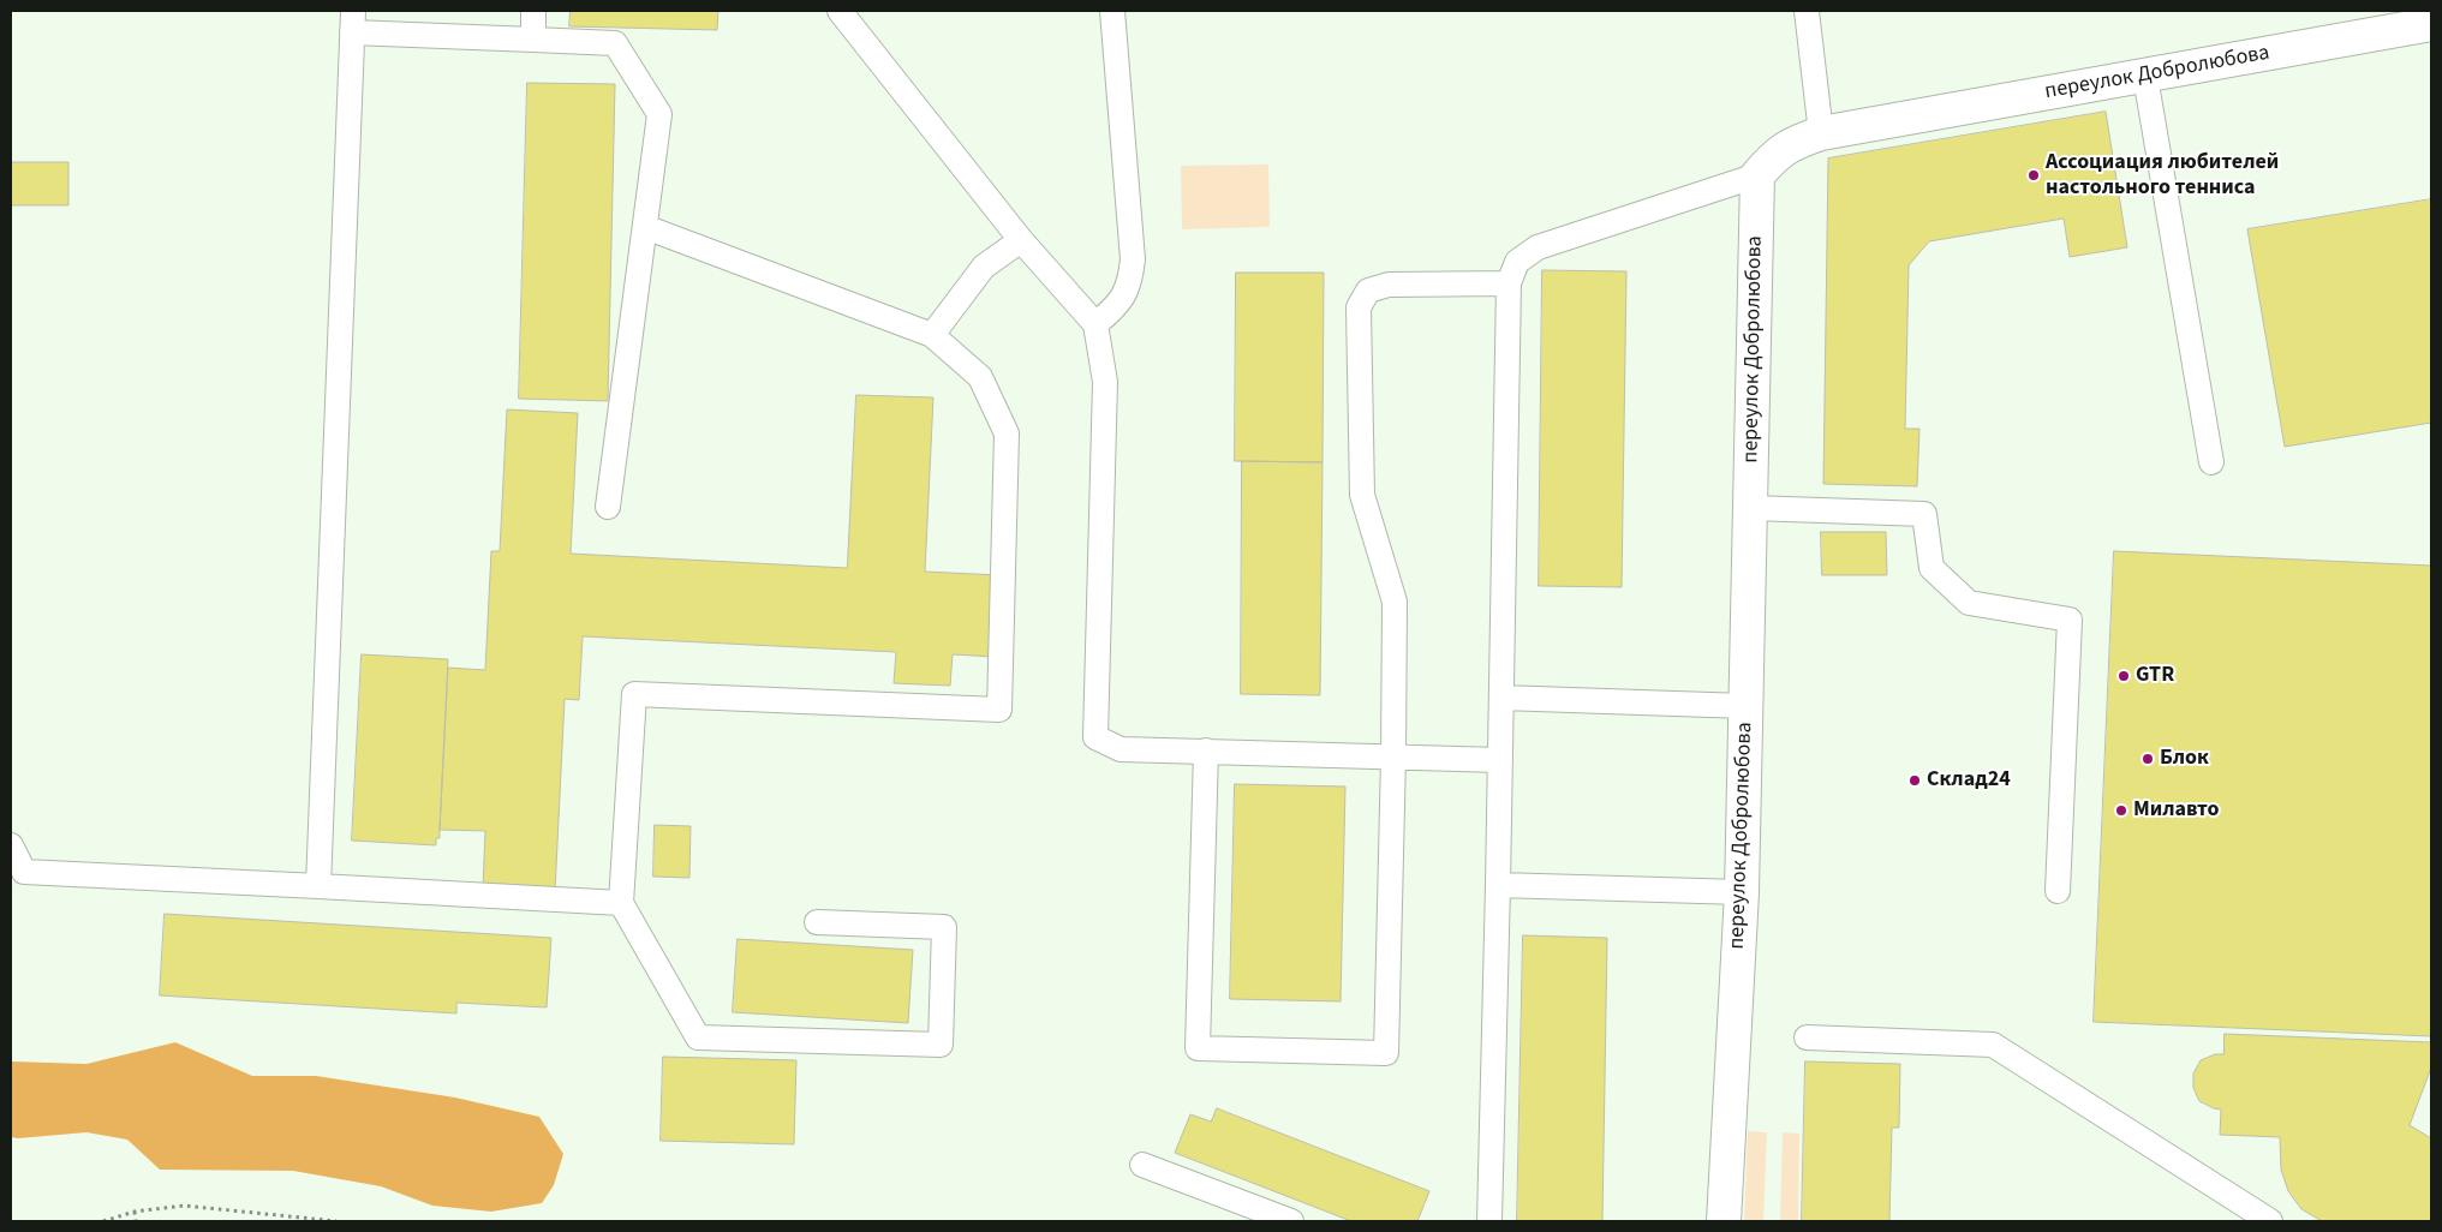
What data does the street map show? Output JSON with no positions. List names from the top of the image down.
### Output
{
  "streets": {
    "street": ["переулок Добролюбова"]
  },
  "places": [
    "Ассоциация любителей настольного тенниса",
    "GTR",
    "Блок",
    "Склад24",
    "Милавто"
  ]
}
